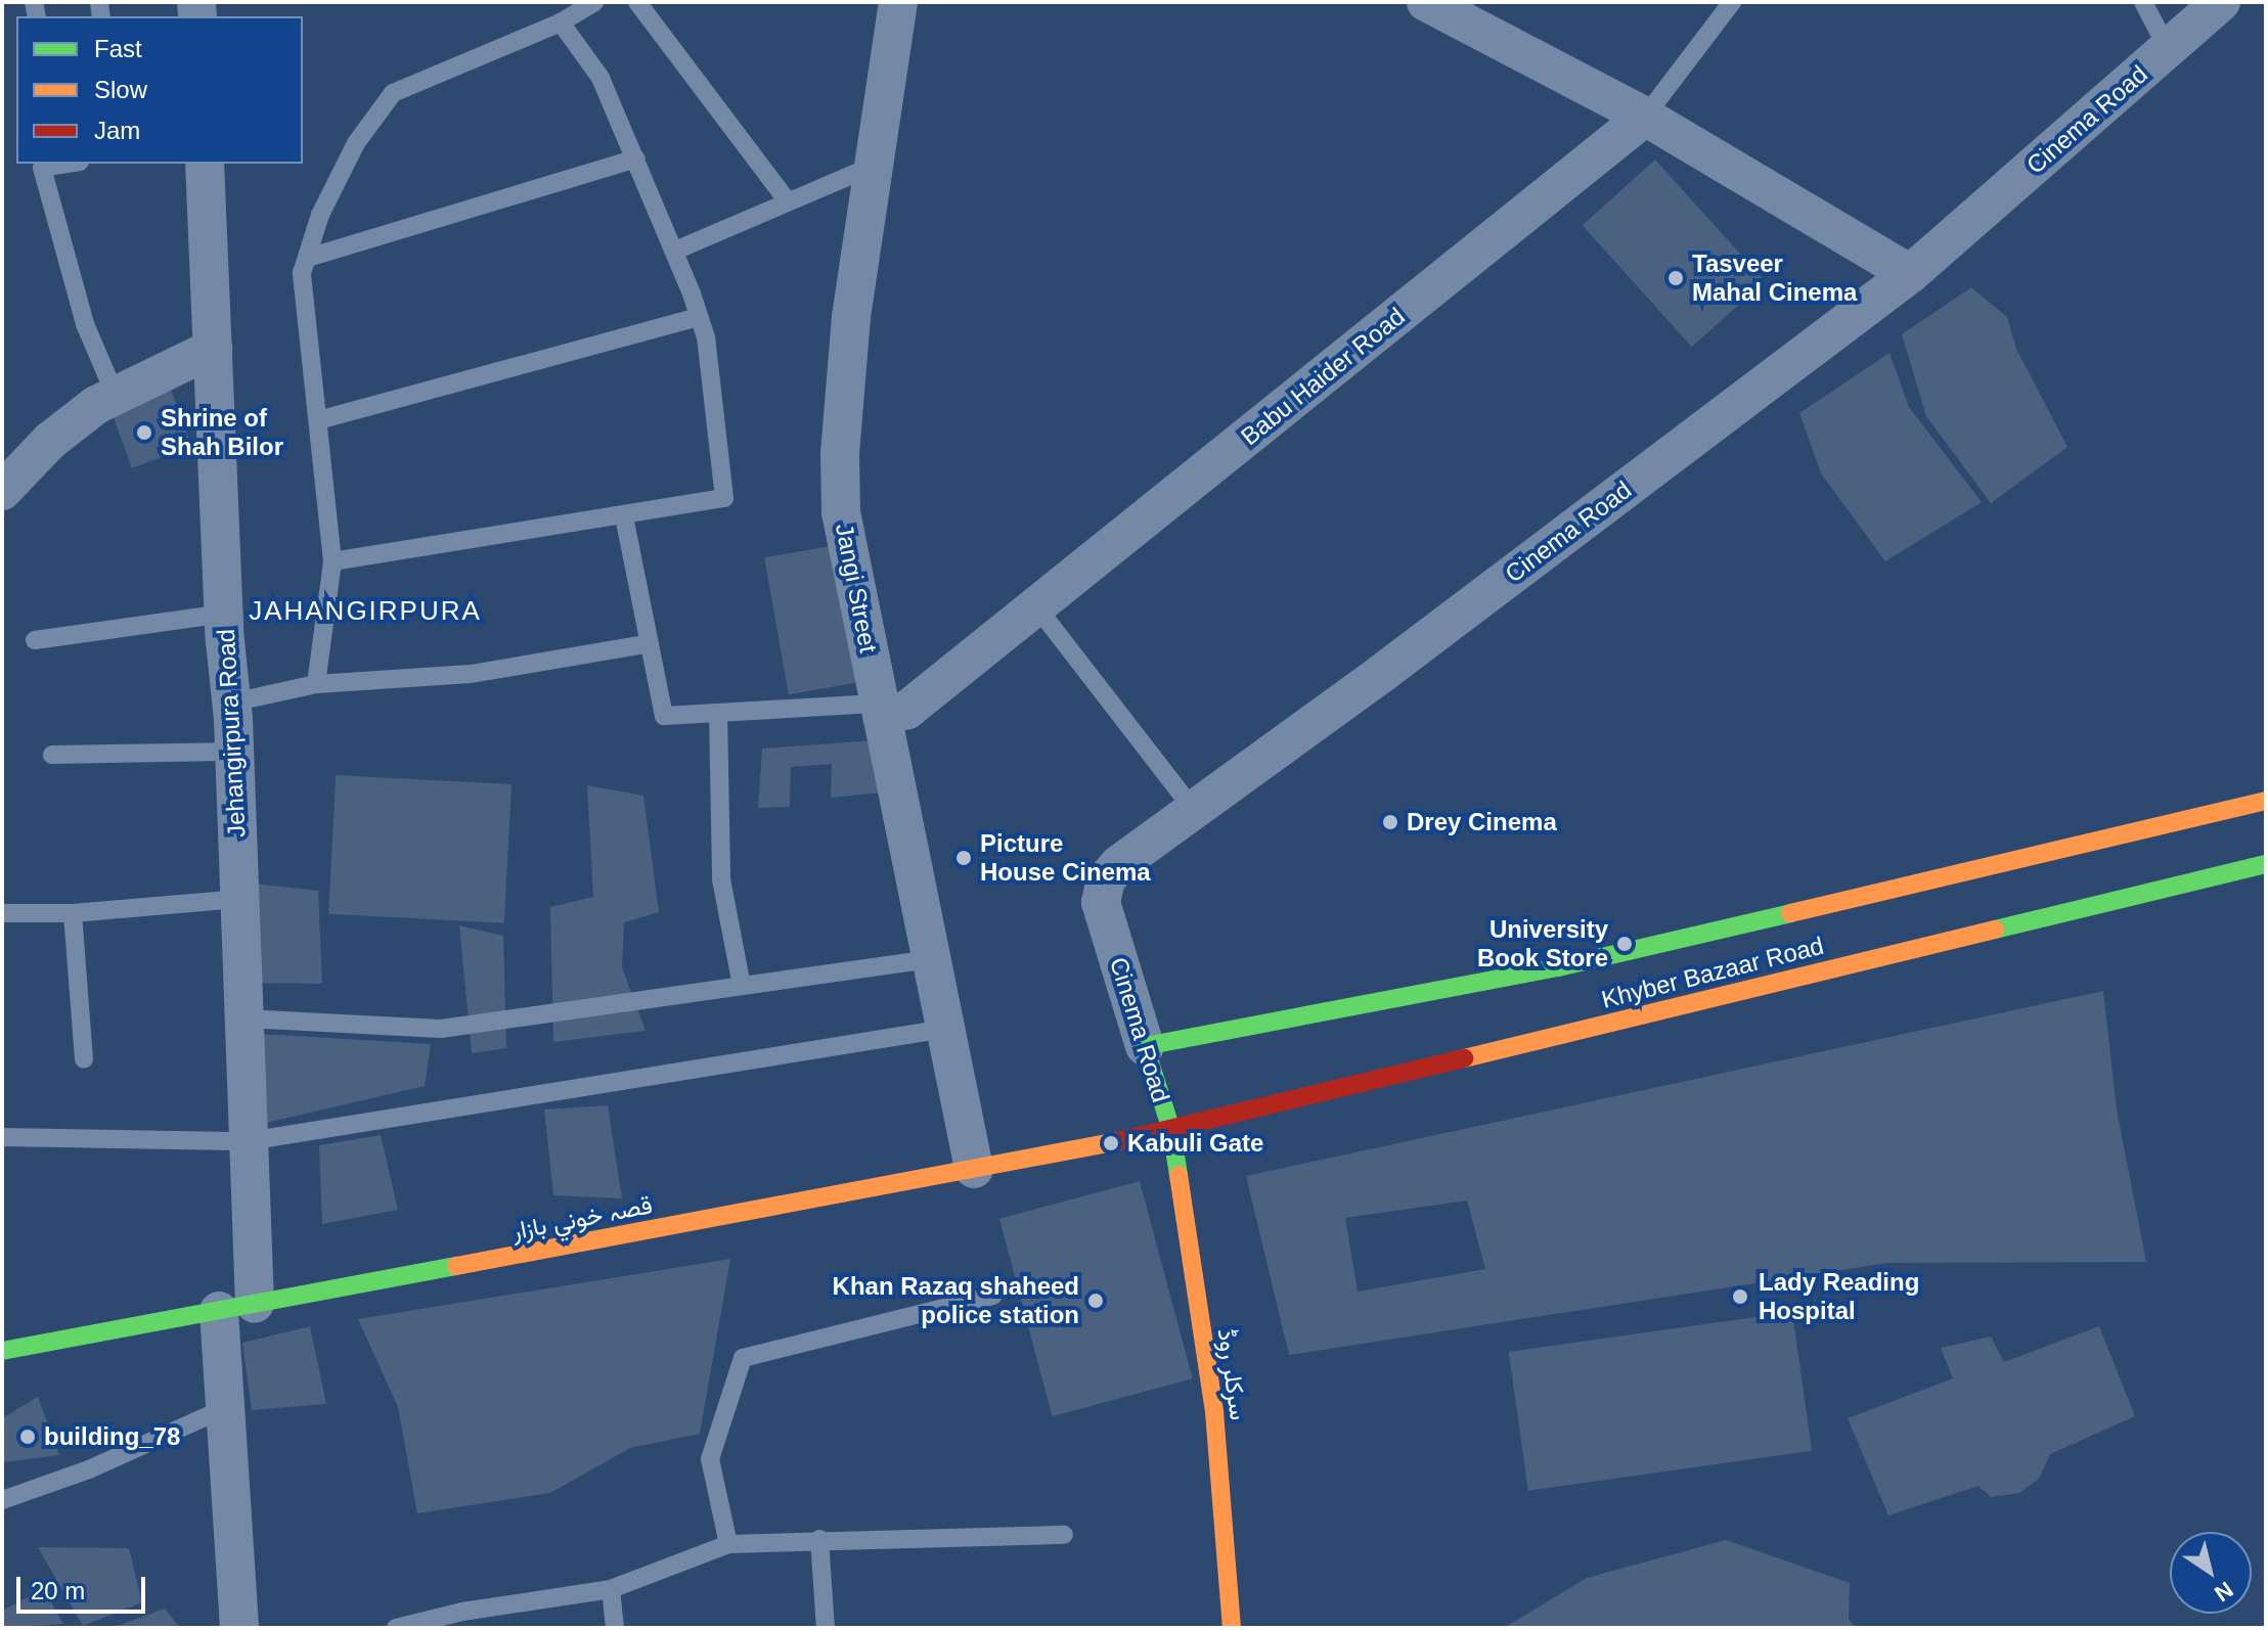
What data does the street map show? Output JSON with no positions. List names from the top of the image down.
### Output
{
  "streets": {
    "street": [
      "Cinema Road",
      "Babu Haider Road",
      "Jangi Street",
      "Jehangirpura Road",
      "Khyber Bazaar Road",
      "قصہ خوني بازار",
      "سرکلر روڈ"
    ]
  },
  "crossings": [
    ["Cinema Road", "Khyber Bazaar Road"],
    ["Cinema Road", "قصہ خوني بازار"],
    ["Cinema Road", "سرکلر روڈ"],
    ["Babu Haider Road", "Jangi Street"],
    ["Jangi Street", "قصہ خوني بازار"],
    ["Jehangirpura Road", "قصہ خوني بازار"],
    ["Khyber Bazaar Road", "قصہ خوني بازار"],
    ["Khyber Bazaar Road", "سرکلر روڈ"],
    ["قصہ خوني بازار", "سرکلر روڈ"]
  ],
  "districts": ["JAHANGIRPURA"],
  "places": [
    "Tasveer Mahal Cinema",
    "Shrine of Shah Bilor",
    "Drey Cinema",
    "Picture House Cinema",
    "University Book Store",
    "Kabuli Gate",
    "Lady Reading Hospital",
    "Khan Razaq shaheed police station",
    "building_78"
  ],
  "legend": ["Fast", "Slow", "Jam"],
  "scale_bar": "20 m",
  "north": "bottom right"
}
